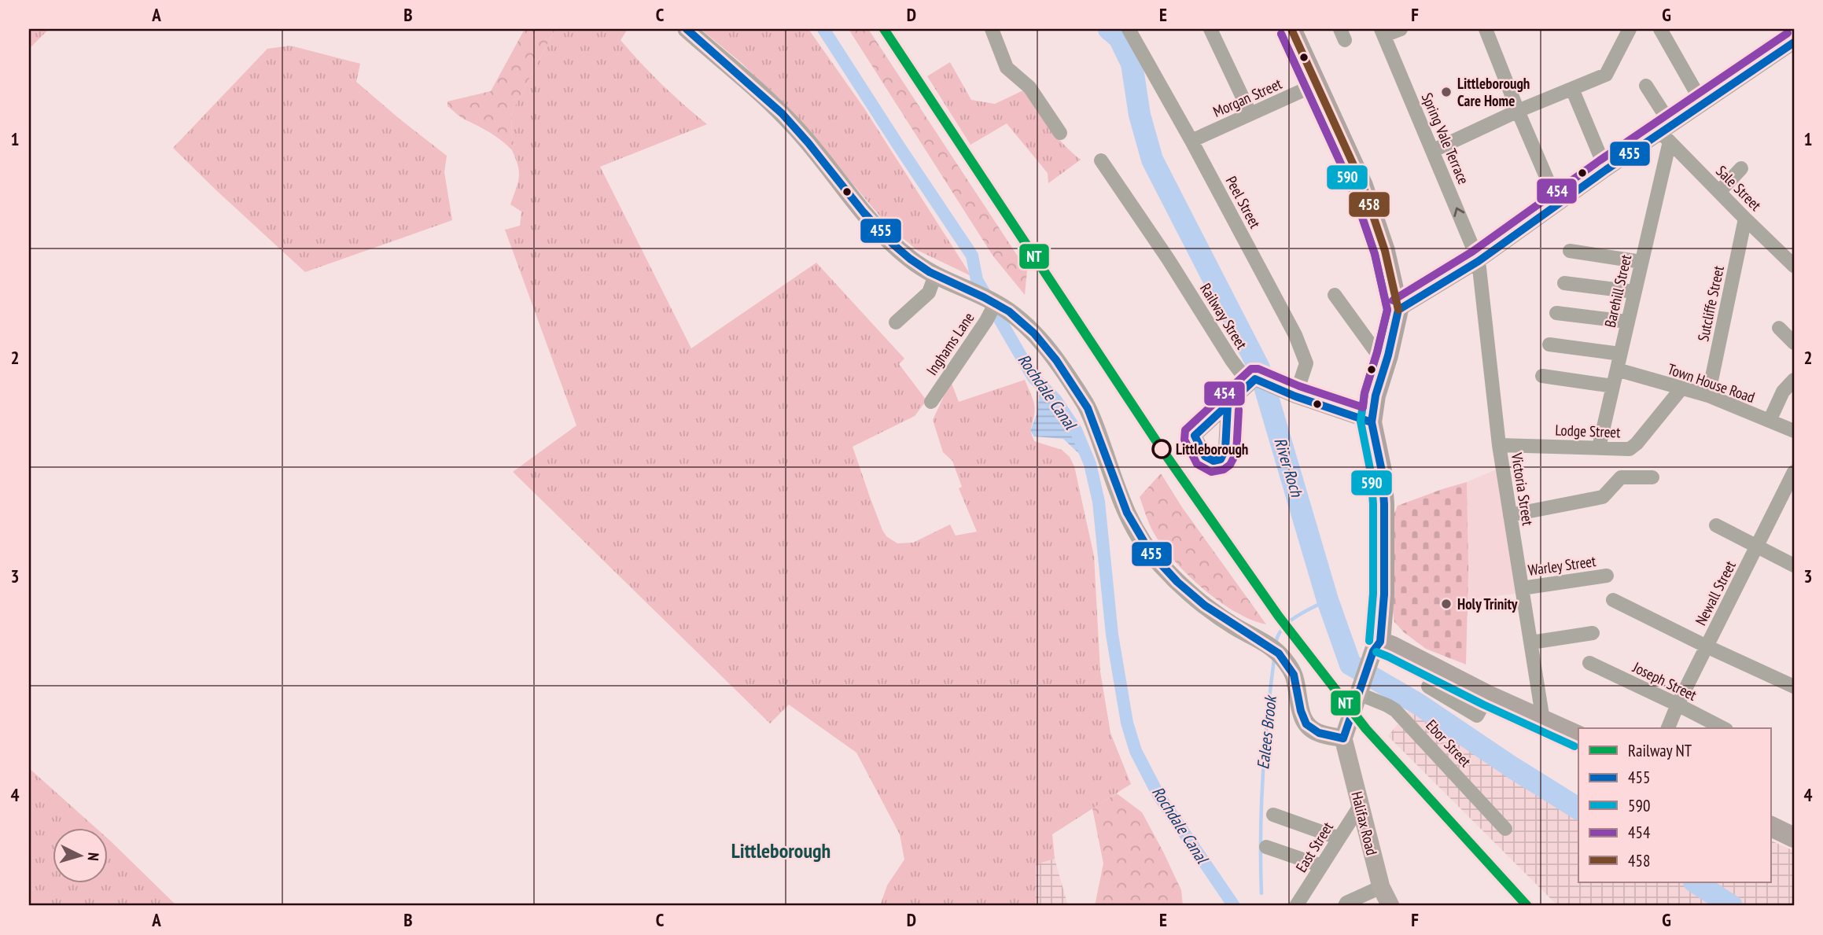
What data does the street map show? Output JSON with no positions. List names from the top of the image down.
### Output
{
  "streets": {
    "main road": ["Halifax Road"],
    "street": [
      "Morgan Street",
      "Spring Vale Terrace",
      "Sale Street",
      "Peel Street",
      "Barehill Street",
      "Sutcliffe Street",
      "Railway Street",
      "Inghams Lane",
      "Town House Road",
      "Lodge Street",
      "Victoria Street",
      "Warley Street",
      "Newall Street",
      "Joseph Street",
      "Ebor Street",
      "East Street"
    ]
  },
  "crossings": [
    ["Morgan Street", "Peel Street"],
    ["Spring Vale Terrace", "Victoria Street"],
    ["Sale Street", "Barehill Street"],
    ["Sale Street", "Sutcliffe Street"],
    ["Peel Street", "Railway Street"],
    ["Barehill Street", "Town House Road"],
    ["Barehill Street", "Lodge Street"],
    ["Sutcliffe Street", "Town House Road"],
    ["Town House Road", "Lodge Street"],
    ["Lodge Street", "Victoria Street"],
    ["Victoria Street", "Warley Street"],
    ["Newall Street", "Joseph Street"],
    ["Halifax Road", "East Street"]
  ],
  "districts": ["Littleborough"],
  "water": ["Rochdale Canal", "River Roch", "Ealees Brook"],
  "places": ["Littleborough Care Home", "Littleborough", "Holy Trinity"],
  "lines": [
    "rail line NT",
    "transit line 455",
    "transit line 458",
    "transit line 454",
    "transit line 590"
  ],
  "legend": [
    "Railway NT",
    "455",
    "590",
    "454",
    "458"
  ],
  "north": "right",
  "grid": {
    "columns": [
      "A",
      "B",
      "C",
      "D",
      "E",
      "F",
      "G"
    ],
    "rows": [
      "1",
      "2",
      "3",
      "4"
    ]
  }
}
